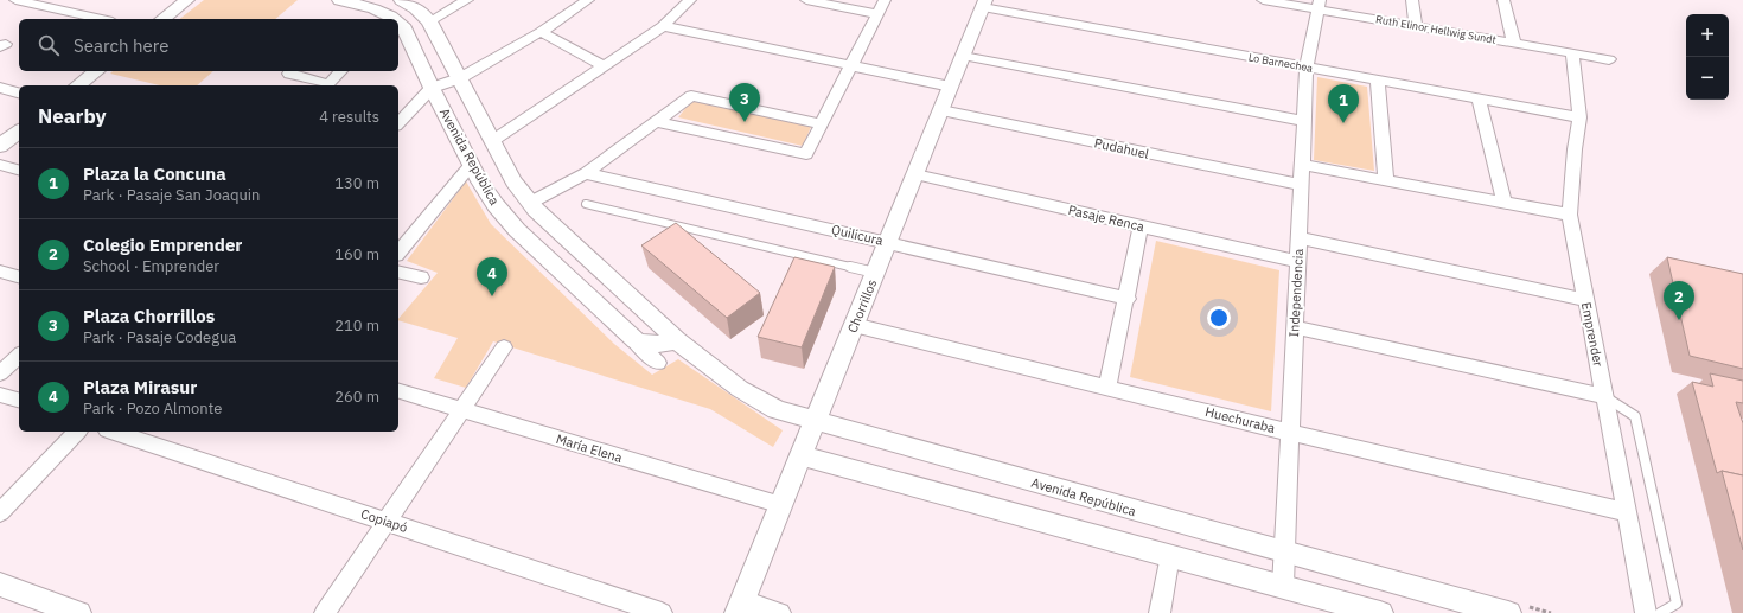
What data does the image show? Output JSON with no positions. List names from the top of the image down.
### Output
{
  "streets": {
    "street": [
      "Ruth Elinor Hellwig Sundt",
      "Lo Barnechea",
      "Pudahuel",
      "Avenida República",
      "Pasaje Renca",
      "Quilicura",
      "Independencia",
      "Chorrillos",
      "Emprender",
      "Huechuraba",
      "María Elena",
      "Copiapó"
    ]
  },
  "crossings": [
    ["Ruth Elinor Hellwig Sundt", "Independencia"],
    ["Ruth Elinor Hellwig Sundt", "Emprender"],
    ["Lo Barnechea", "Independencia"],
    ["Lo Barnechea", "Chorrillos"],
    ["Lo Barnechea", "Emprender"],
    ["Pudahuel", "Independencia"],
    ["Pudahuel", "Chorrillos"],
    ["Avenida República", "Independencia"],
    ["Avenida República", "Chorrillos"],
    ["Pasaje Renca", "Independencia"],
    ["Pasaje Renca", "Chorrillos"],
    ["Quilicura", "Chorrillos"],
    ["Independencia", "Huechuraba"],
    ["Chorrillos", "Huechuraba"],
    ["Chorrillos", "María Elena"],
    ["Emprender", "Huechuraba"]
  ],
  "page": {
    "map_buttons": ["+", "−"],
    "search": "Search here",
    "pins": [
      "3",
      "1",
      "4",
      "2"
    ],
    "heading": ["Nearby", "4 results"],
    "list": [
      {
        "mark": "1",
        "name": "Plaza la Concuna",
        "note": "Park · Pasaje San Joaquin",
        "value": "130 m"
      },
      {
        "mark": "2",
        "name": "Colegio Emprender",
        "note": "School · Emprender",
        "value": "160 m"
      },
      {
        "mark": "3",
        "name": "Plaza Chorrillos",
        "note": "Park · Pasaje Codegua",
        "value": "210 m"
      },
      {
        "mark": "4",
        "name": "Plaza Mirasur",
        "note": "Park · Pozo Almonte",
        "value": "260 m"
      }
    ]
  }
}
